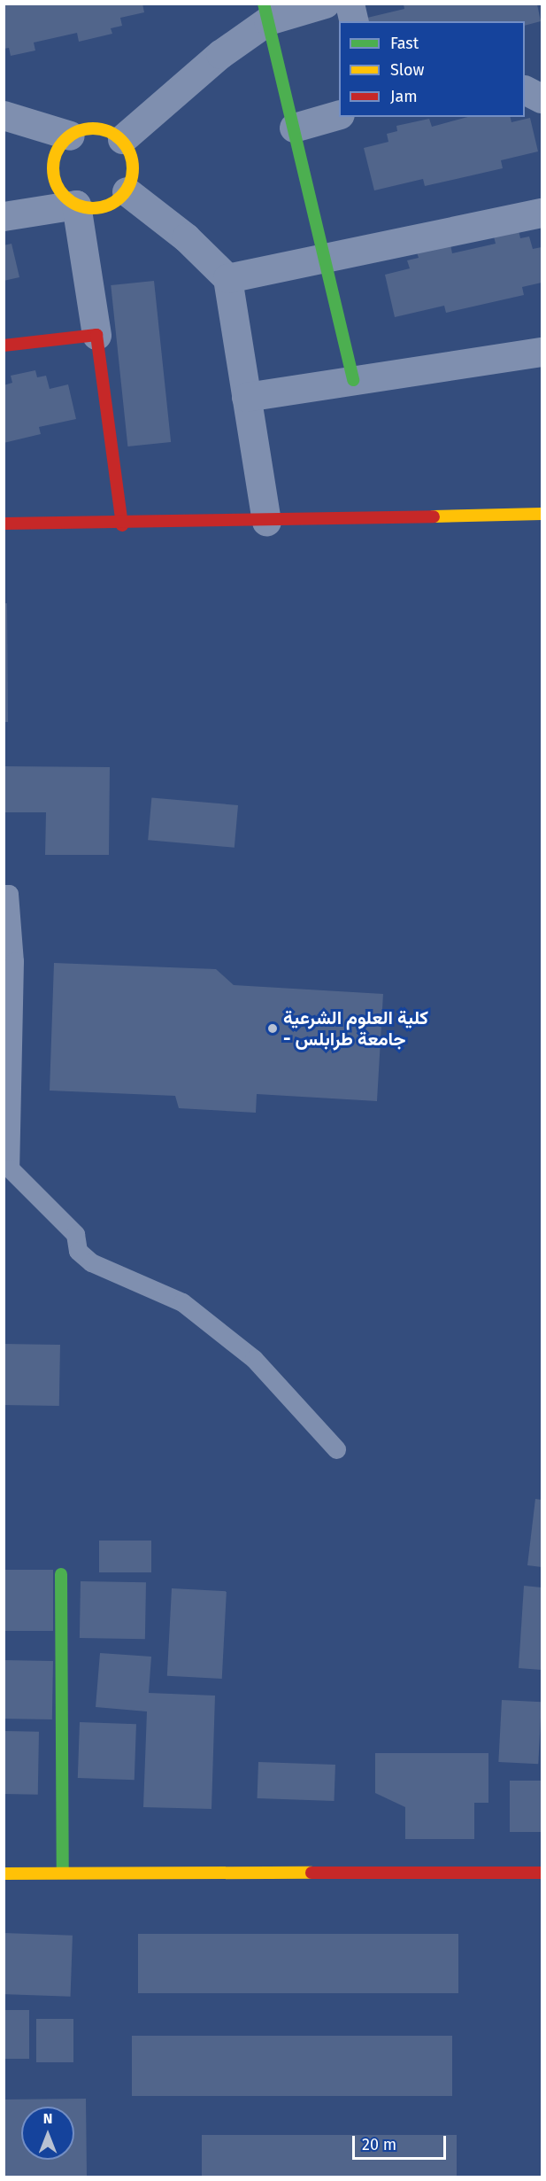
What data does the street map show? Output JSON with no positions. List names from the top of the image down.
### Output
{
  "places": ["كلية العلوم الشرعية - جامعة طرابلس"],
  "legend": ["Fast", "Slow", "Jam"],
  "scale_bar": "20 m",
  "north": "top"
}
